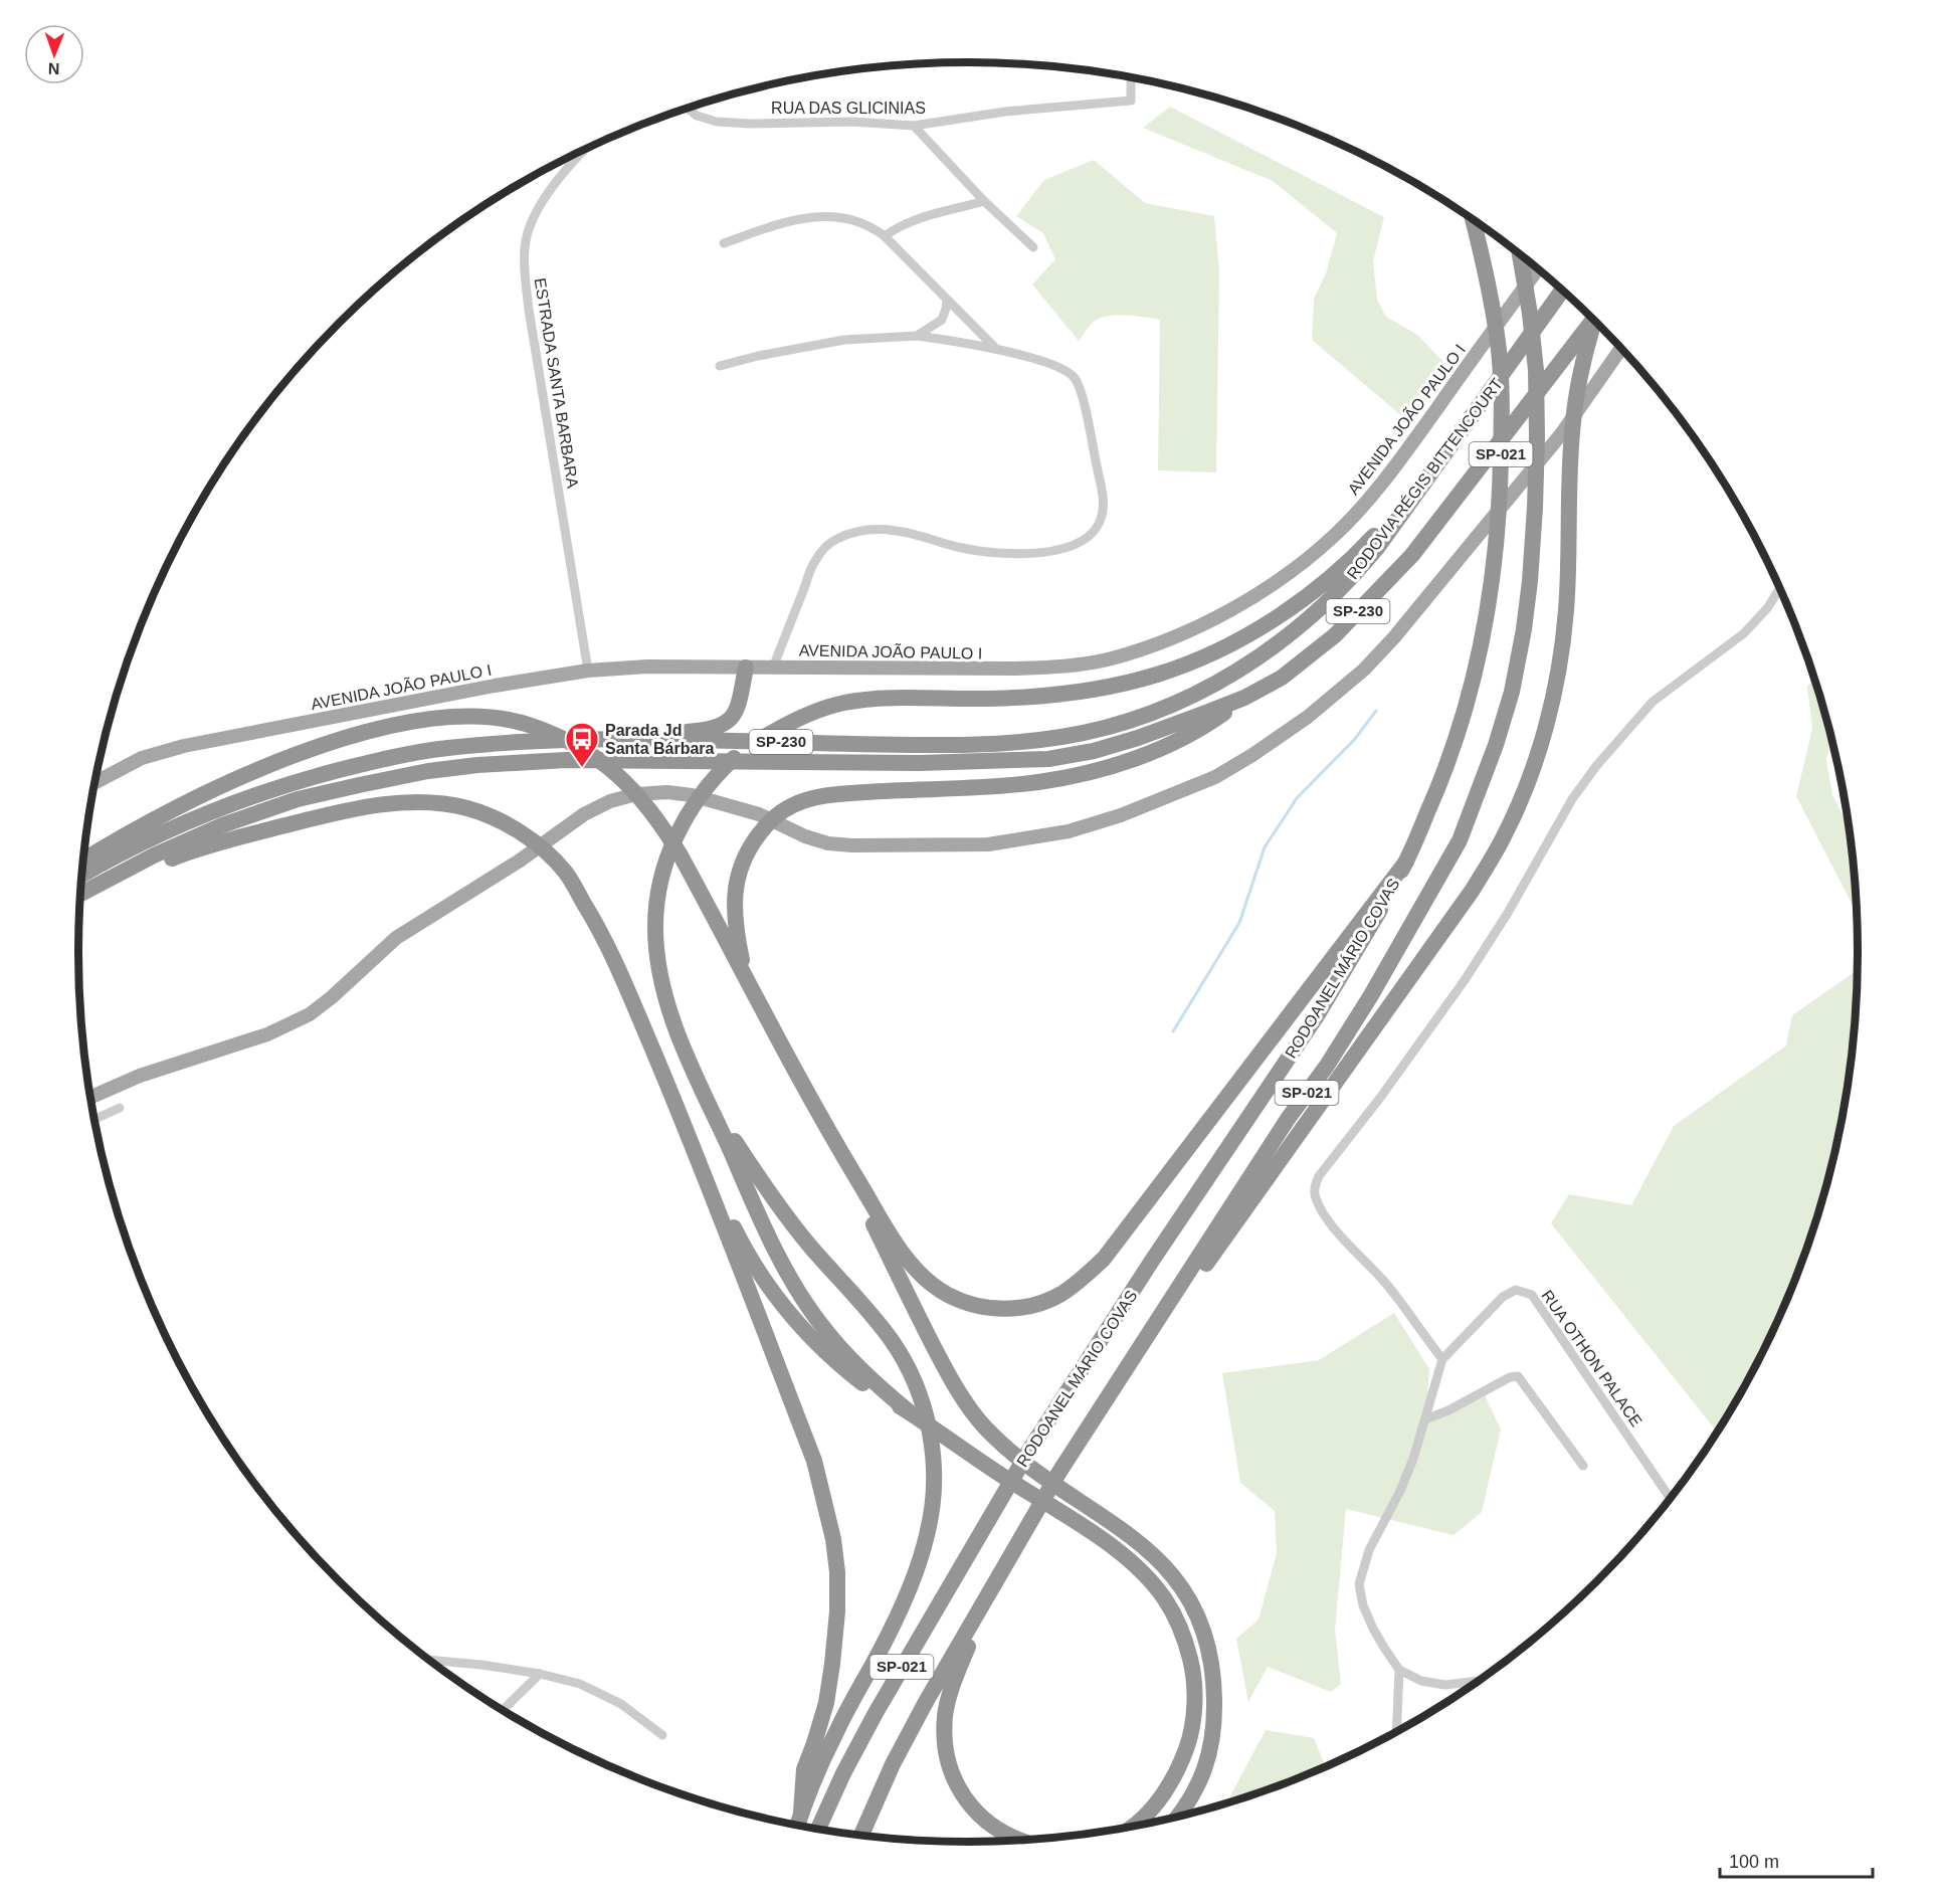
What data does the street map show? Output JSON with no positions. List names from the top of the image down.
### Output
{
  "streets": {
    "highway": [
      "SP-021",
      "RODOVIA RÉGIS BITTENCOURT",
      "SP-230",
      "RODOANEL MÁRIO COVAS"
    ],
    "main road": ["AVENIDA JOÃO PAULO I"],
    "street": ["RUA DAS GLICINIAS", "ESTRADA SANTA BARBARA", "RUA OTHON PALACE"]
  },
  "crossings": [
    ["ESTRADA SANTA BARBARA", "AVENIDA JOÃO PAULO I"]
  ],
  "places": {
    "bus stop": ["Parada Jd Santa Bárbara"]
  },
  "scale_bar": "100 m",
  "north": "bottom"
}
